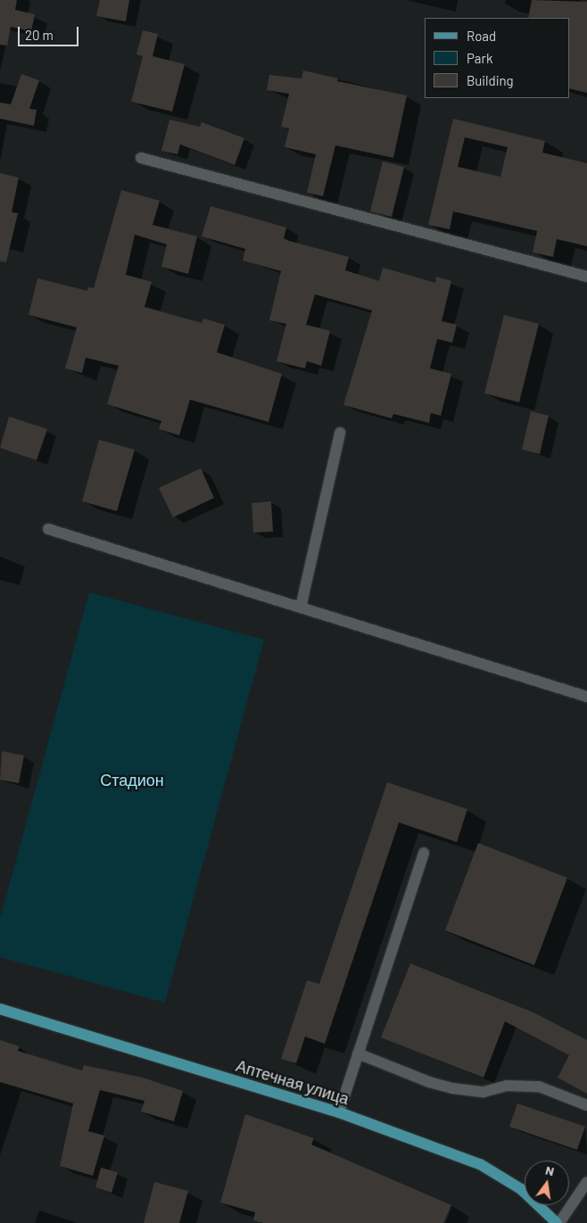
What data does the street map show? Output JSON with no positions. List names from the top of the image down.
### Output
{
  "streets": {
    "main road": ["Аптечная улица"]
  },
  "parks": ["Стадион"],
  "legend": ["Road", "Park", "Building"],
  "scale_bar": "20 m",
  "north": "top"
}
